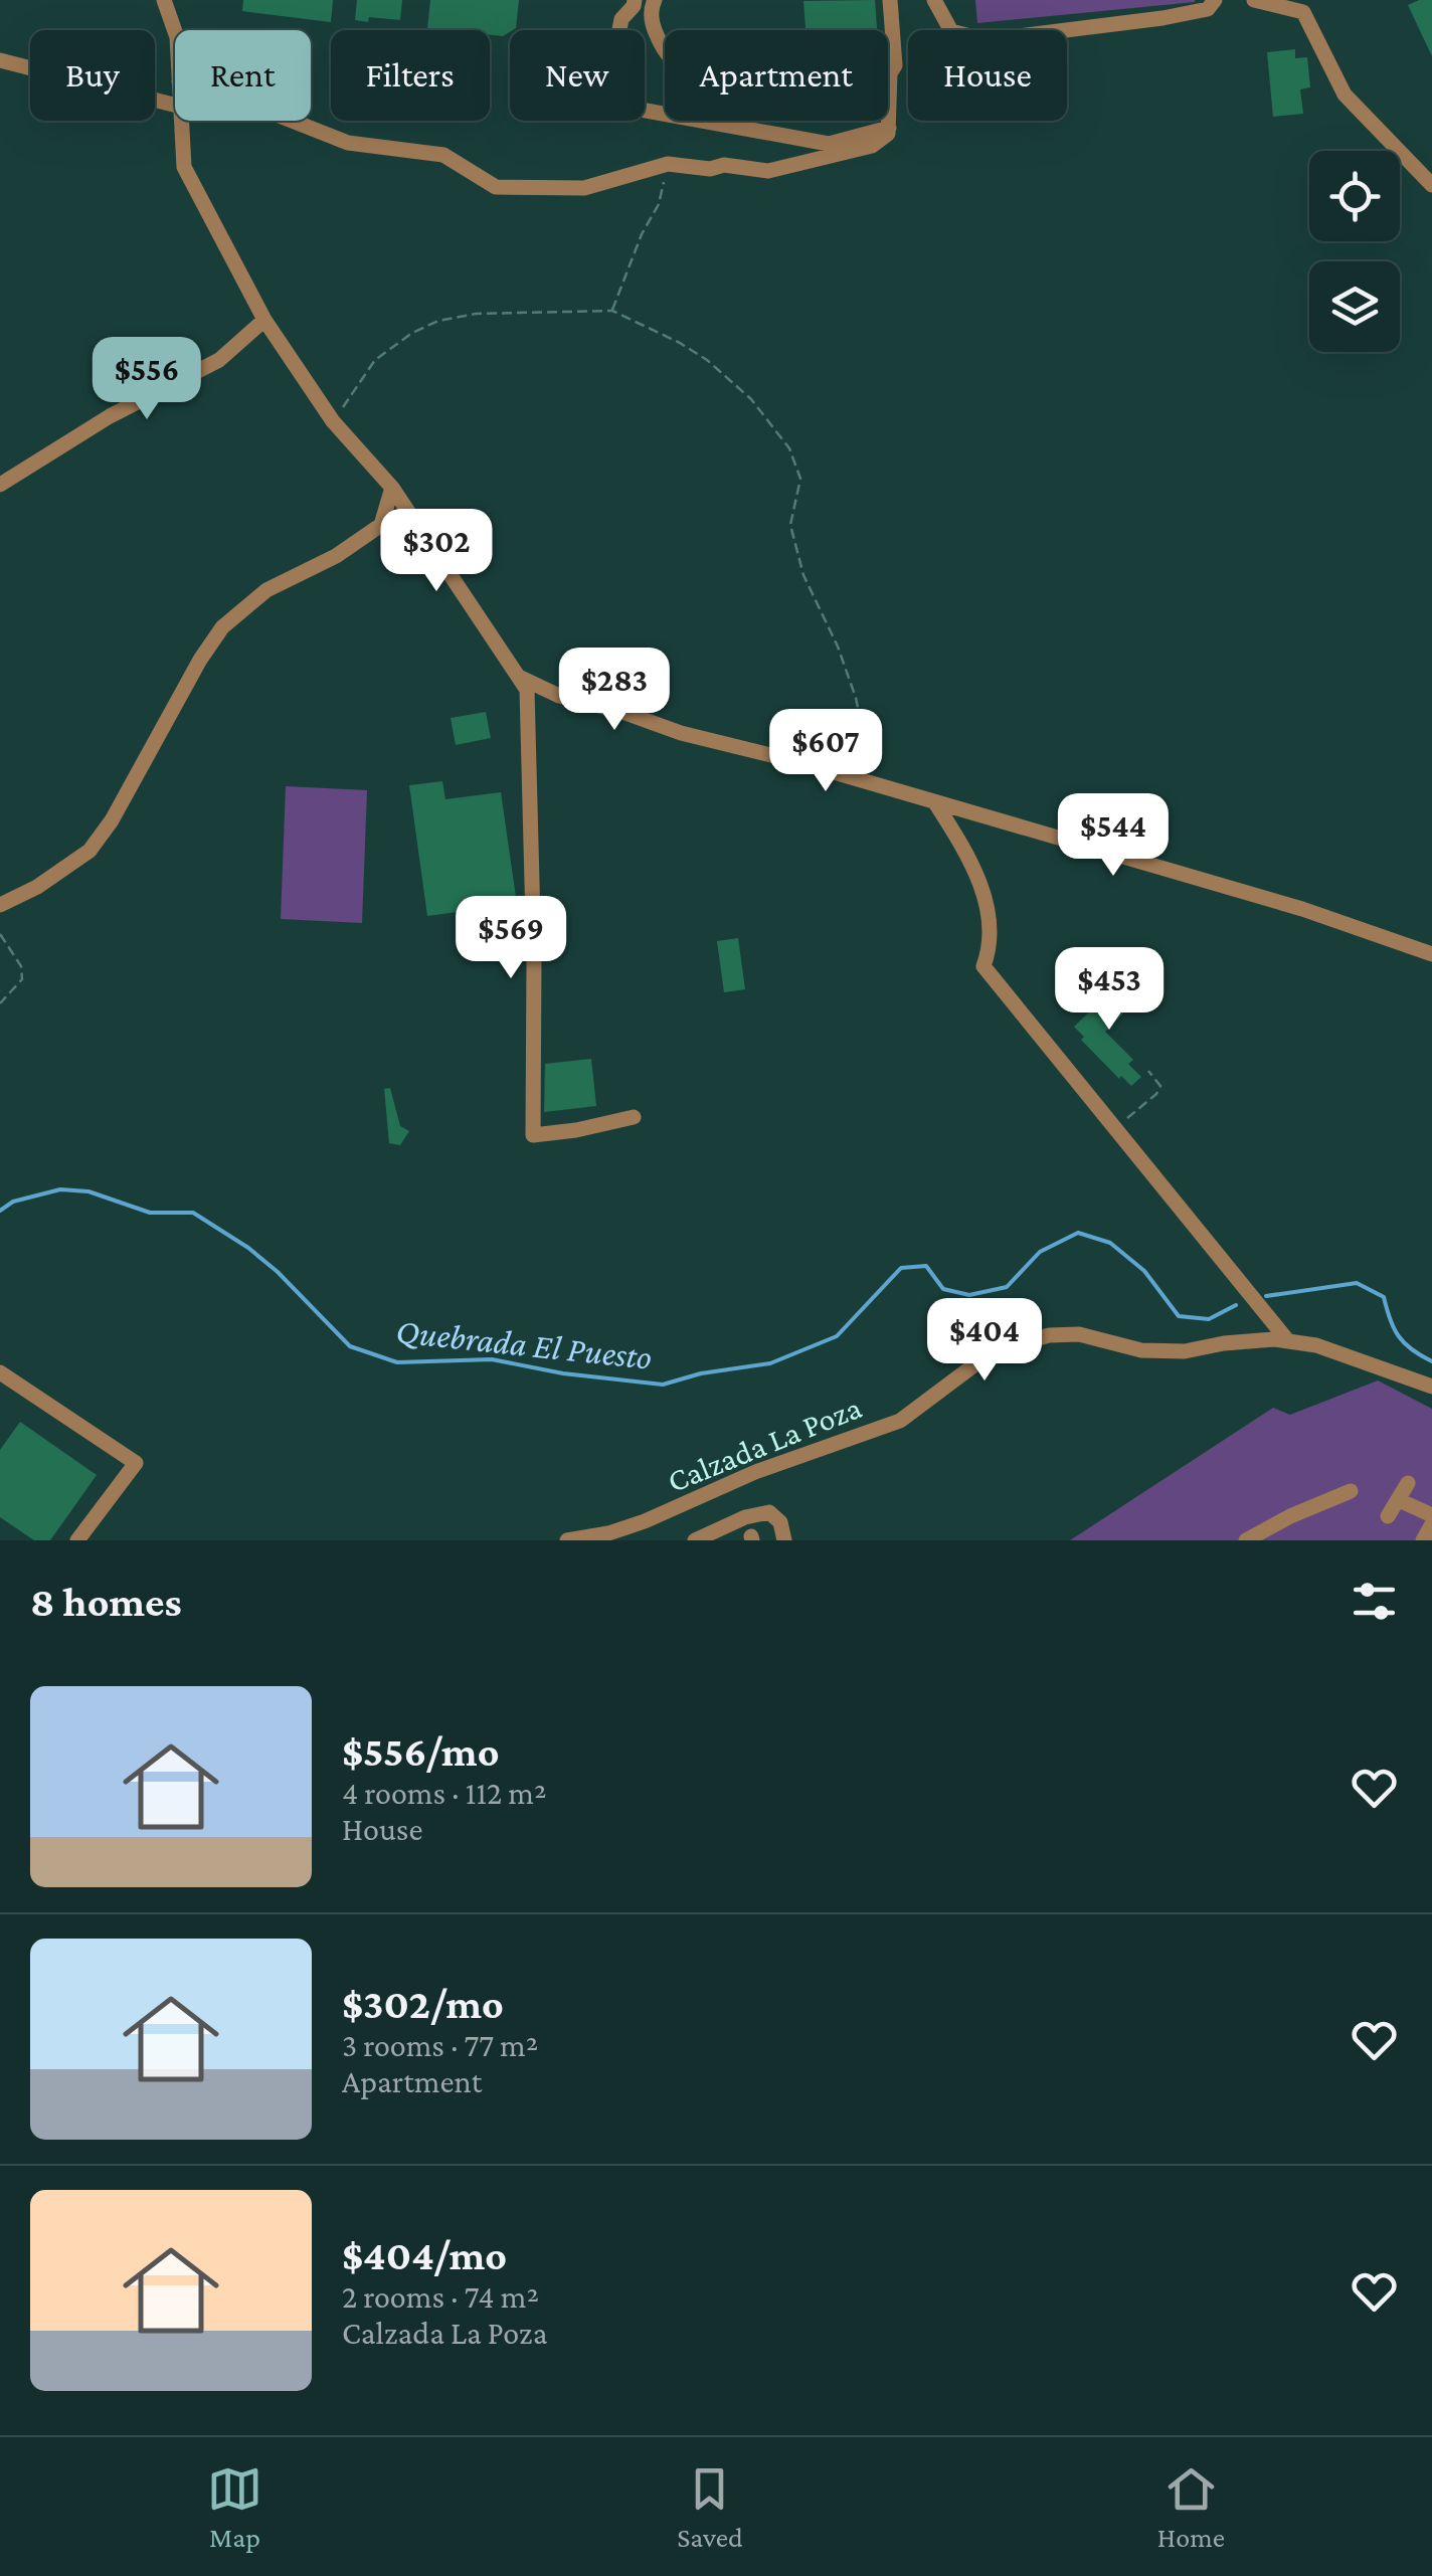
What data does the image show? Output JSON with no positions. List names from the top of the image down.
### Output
{
  "streets": {
    "street": ["Calzada La Poza"]
  },
  "water": ["Quebrada El Puesto"],
  "page": {
    "chip": [
      "Buy",
      "Rent",
      "Filters",
      "New",
      "Apartment",
      "House"
    ],
    "price": [
      "$556",
      "$302",
      "$283",
      "$607",
      "$544",
      "$569",
      "$453",
      "$404"
    ],
    "heading": "8 homes",
    "list": [
      {
        "name": "$556/mo",
        "note": "4 rooms · 112 m² · House"
      },
      {
        "name": "$302/mo",
        "note": "3 rooms · 77 m² · Apartment"
      },
      {
        "name": "$404/mo",
        "note": "2 rooms · 74 m² · Calzada La Poza"
      }
    ],
    "tabs": ["Map", "Saved", "Home"]
  }
}
